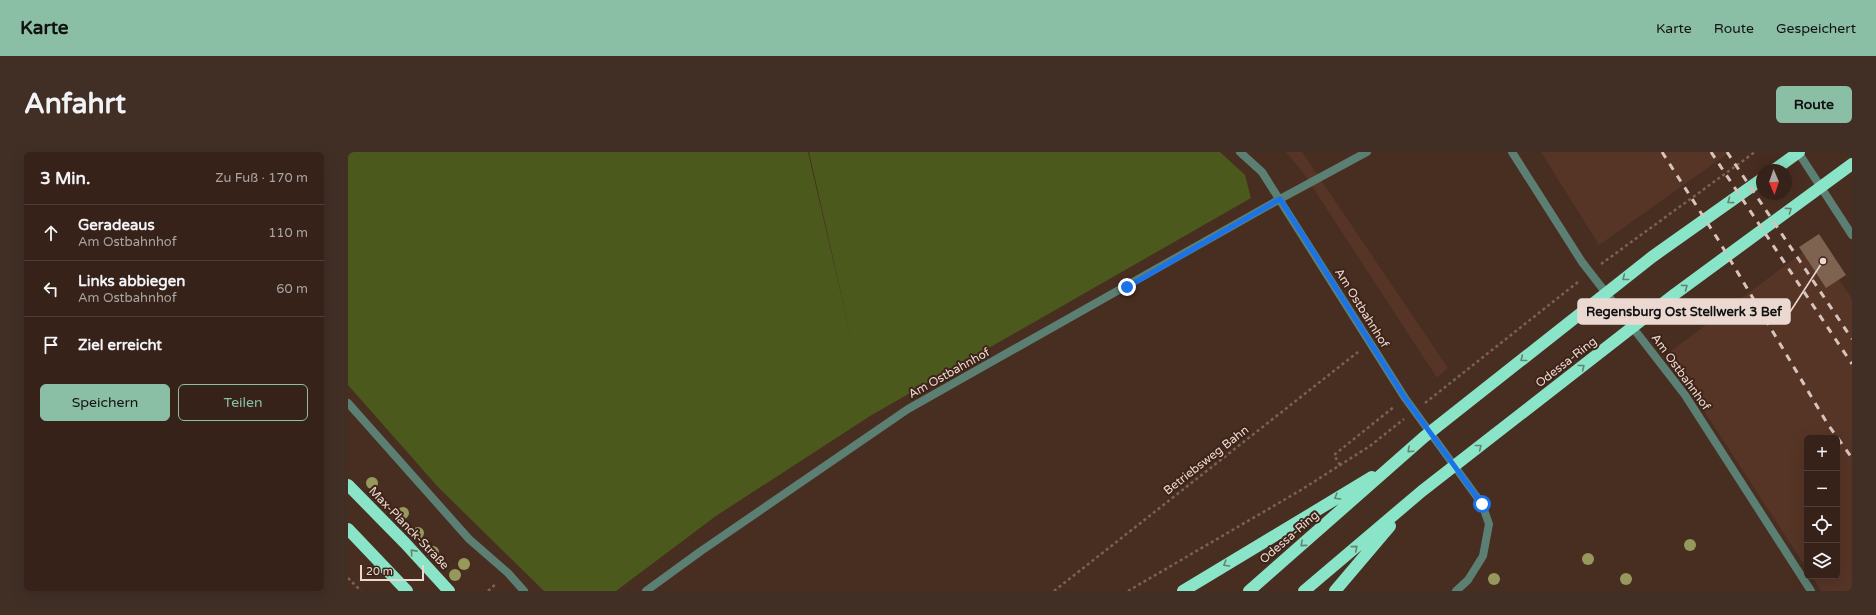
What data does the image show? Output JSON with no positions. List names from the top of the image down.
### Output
{
  "streets": {
    "highway": ["Odessa-Ring", "Max-Planck-Straße"],
    "street": ["Am Ostbahnhof"],
    "path": ["Betriebsweg Bahn"]
  },
  "crossings": [
    ["Am Ostbahnhof", "Betriebsweg Bahn"]
  ],
  "places": ["Regensburg Ost Stellwerk 3 Bef"],
  "scale_bar": "20 m",
  "north": "bottom",
  "page": {
    "header": "Karte",
    "nav": ["Karte", "Route", "Gespeichert"],
    "buttons": [
      "Route",
      ["Speichern", "Teilen"]
    ],
    "title": "Anfahrt",
    "heading": ["3 Min.", "Zu Fuß · 170 m"],
    "list": [
      ["Geradeaus", "Am Ostbahnhof", "110 m"],
      ["Links abbiegen", "Am Ostbahnhof", "60 m"],
      "Ziel erreicht"
    ],
    "map_buttons": ["+", "−"],
    "scale": "20 m"
  }
}
